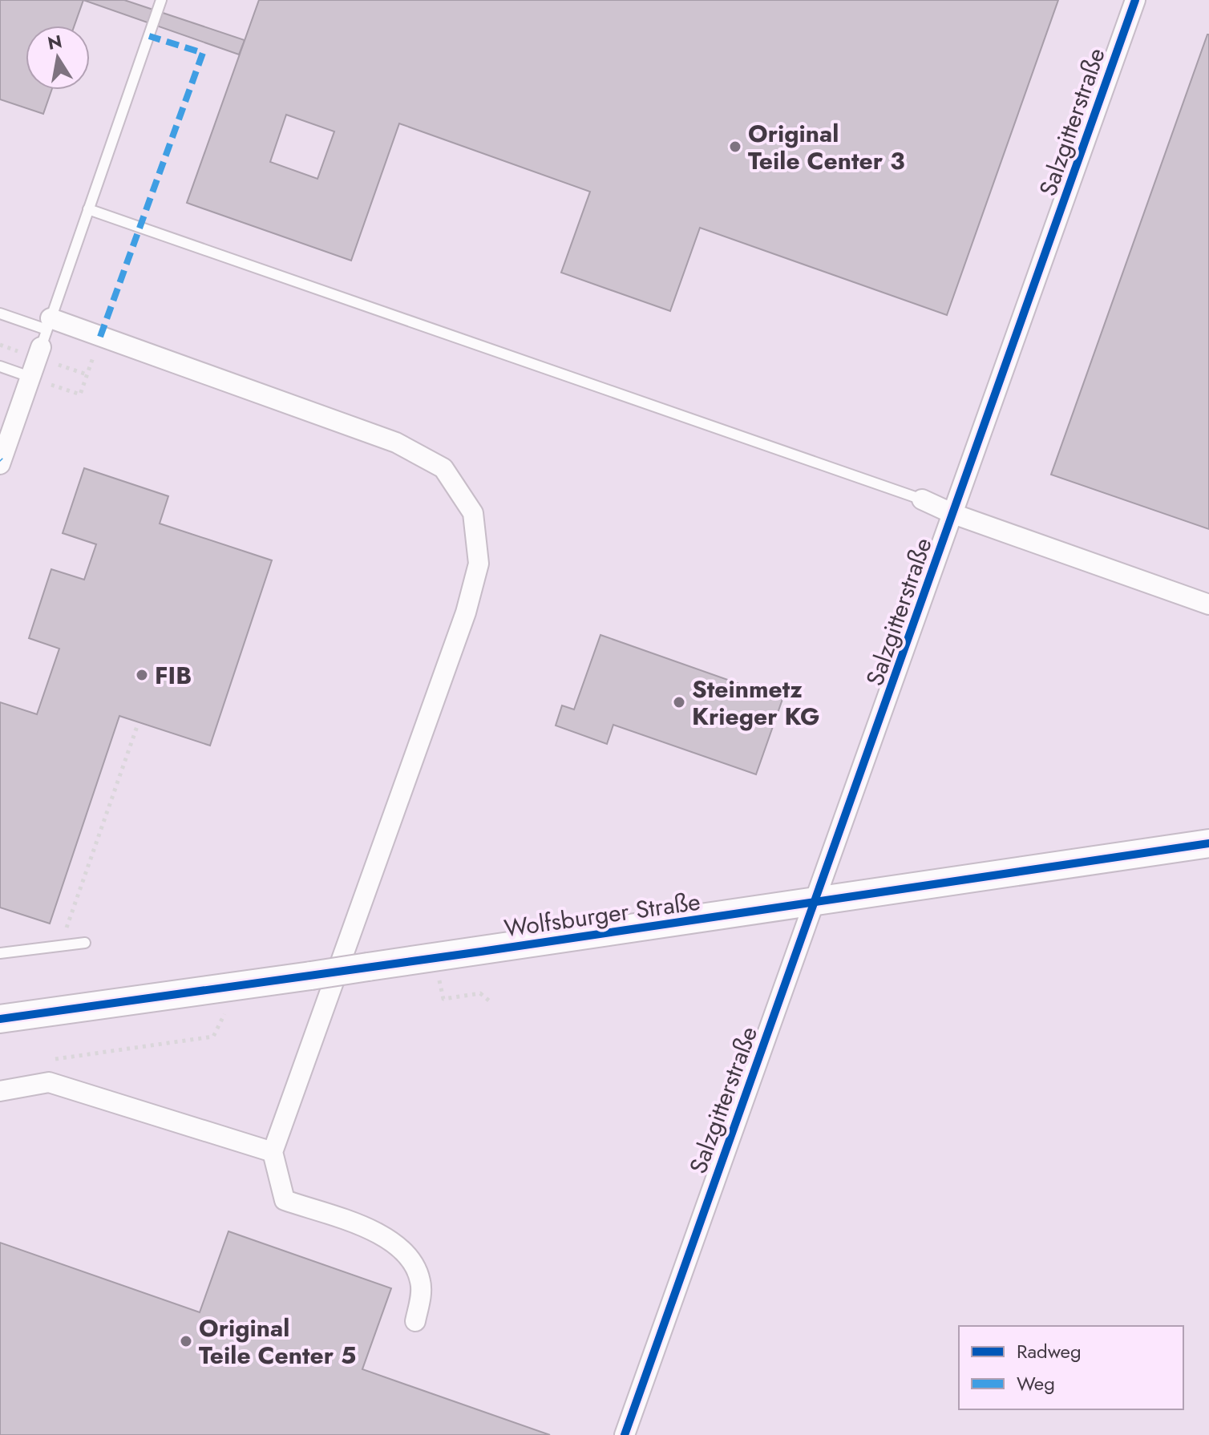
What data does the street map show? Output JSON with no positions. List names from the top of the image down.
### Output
{
  "streets": {
    "street": ["Salzgitterstraße", "Wolfsburger Straße"]
  },
  "crossings": [
    ["Salzgitterstraße", "Wolfsburger Straße"]
  ],
  "places": [
    "Original Teile Center 3",
    "FIB",
    "Steinmetz Krieger KG",
    "Original Teile Center 5"
  ],
  "legend": ["Radweg", "Weg"],
  "north": "top"
}
